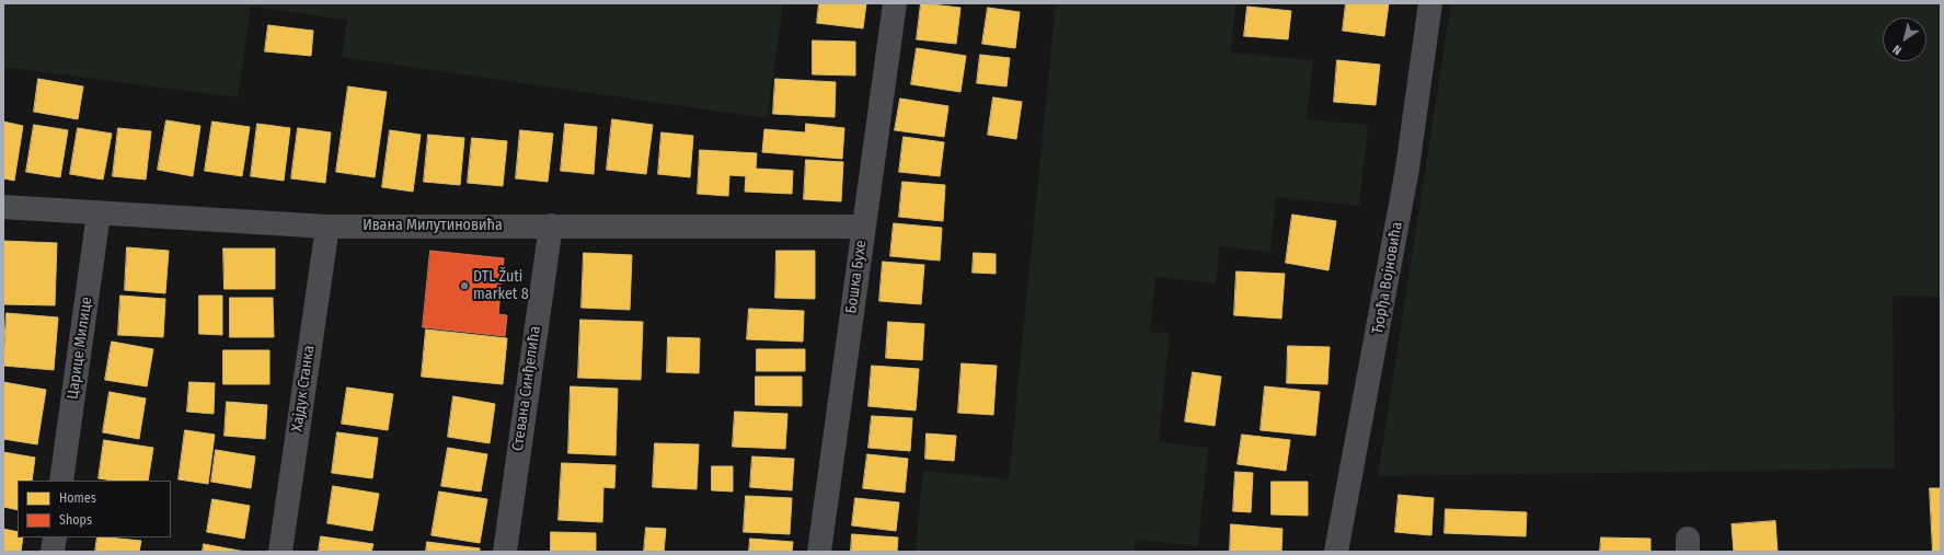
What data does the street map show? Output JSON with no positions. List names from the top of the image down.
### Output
{
  "streets": {
    "street": [
      "Ивана Милутиновића",
      "Бошка Бухе",
      "Ђорђа Војновића",
      "Царице Милице",
      "Хајдук Станка",
      "Стевана Синђелића"
    ]
  },
  "crossings": [
    ["Ивана Милутиновића", "Бошка Бухе"],
    ["Ивана Милутиновића", "Царице Милице"],
    ["Ивана Милутиновића", "Хајдук Станка"],
    ["Ивана Милутиновића", "Стевана Синђелића"]
  ],
  "places": ["DTL Žuti market 8"],
  "legend": ["Homes", "Shops"],
  "north": "bottom left"
}
